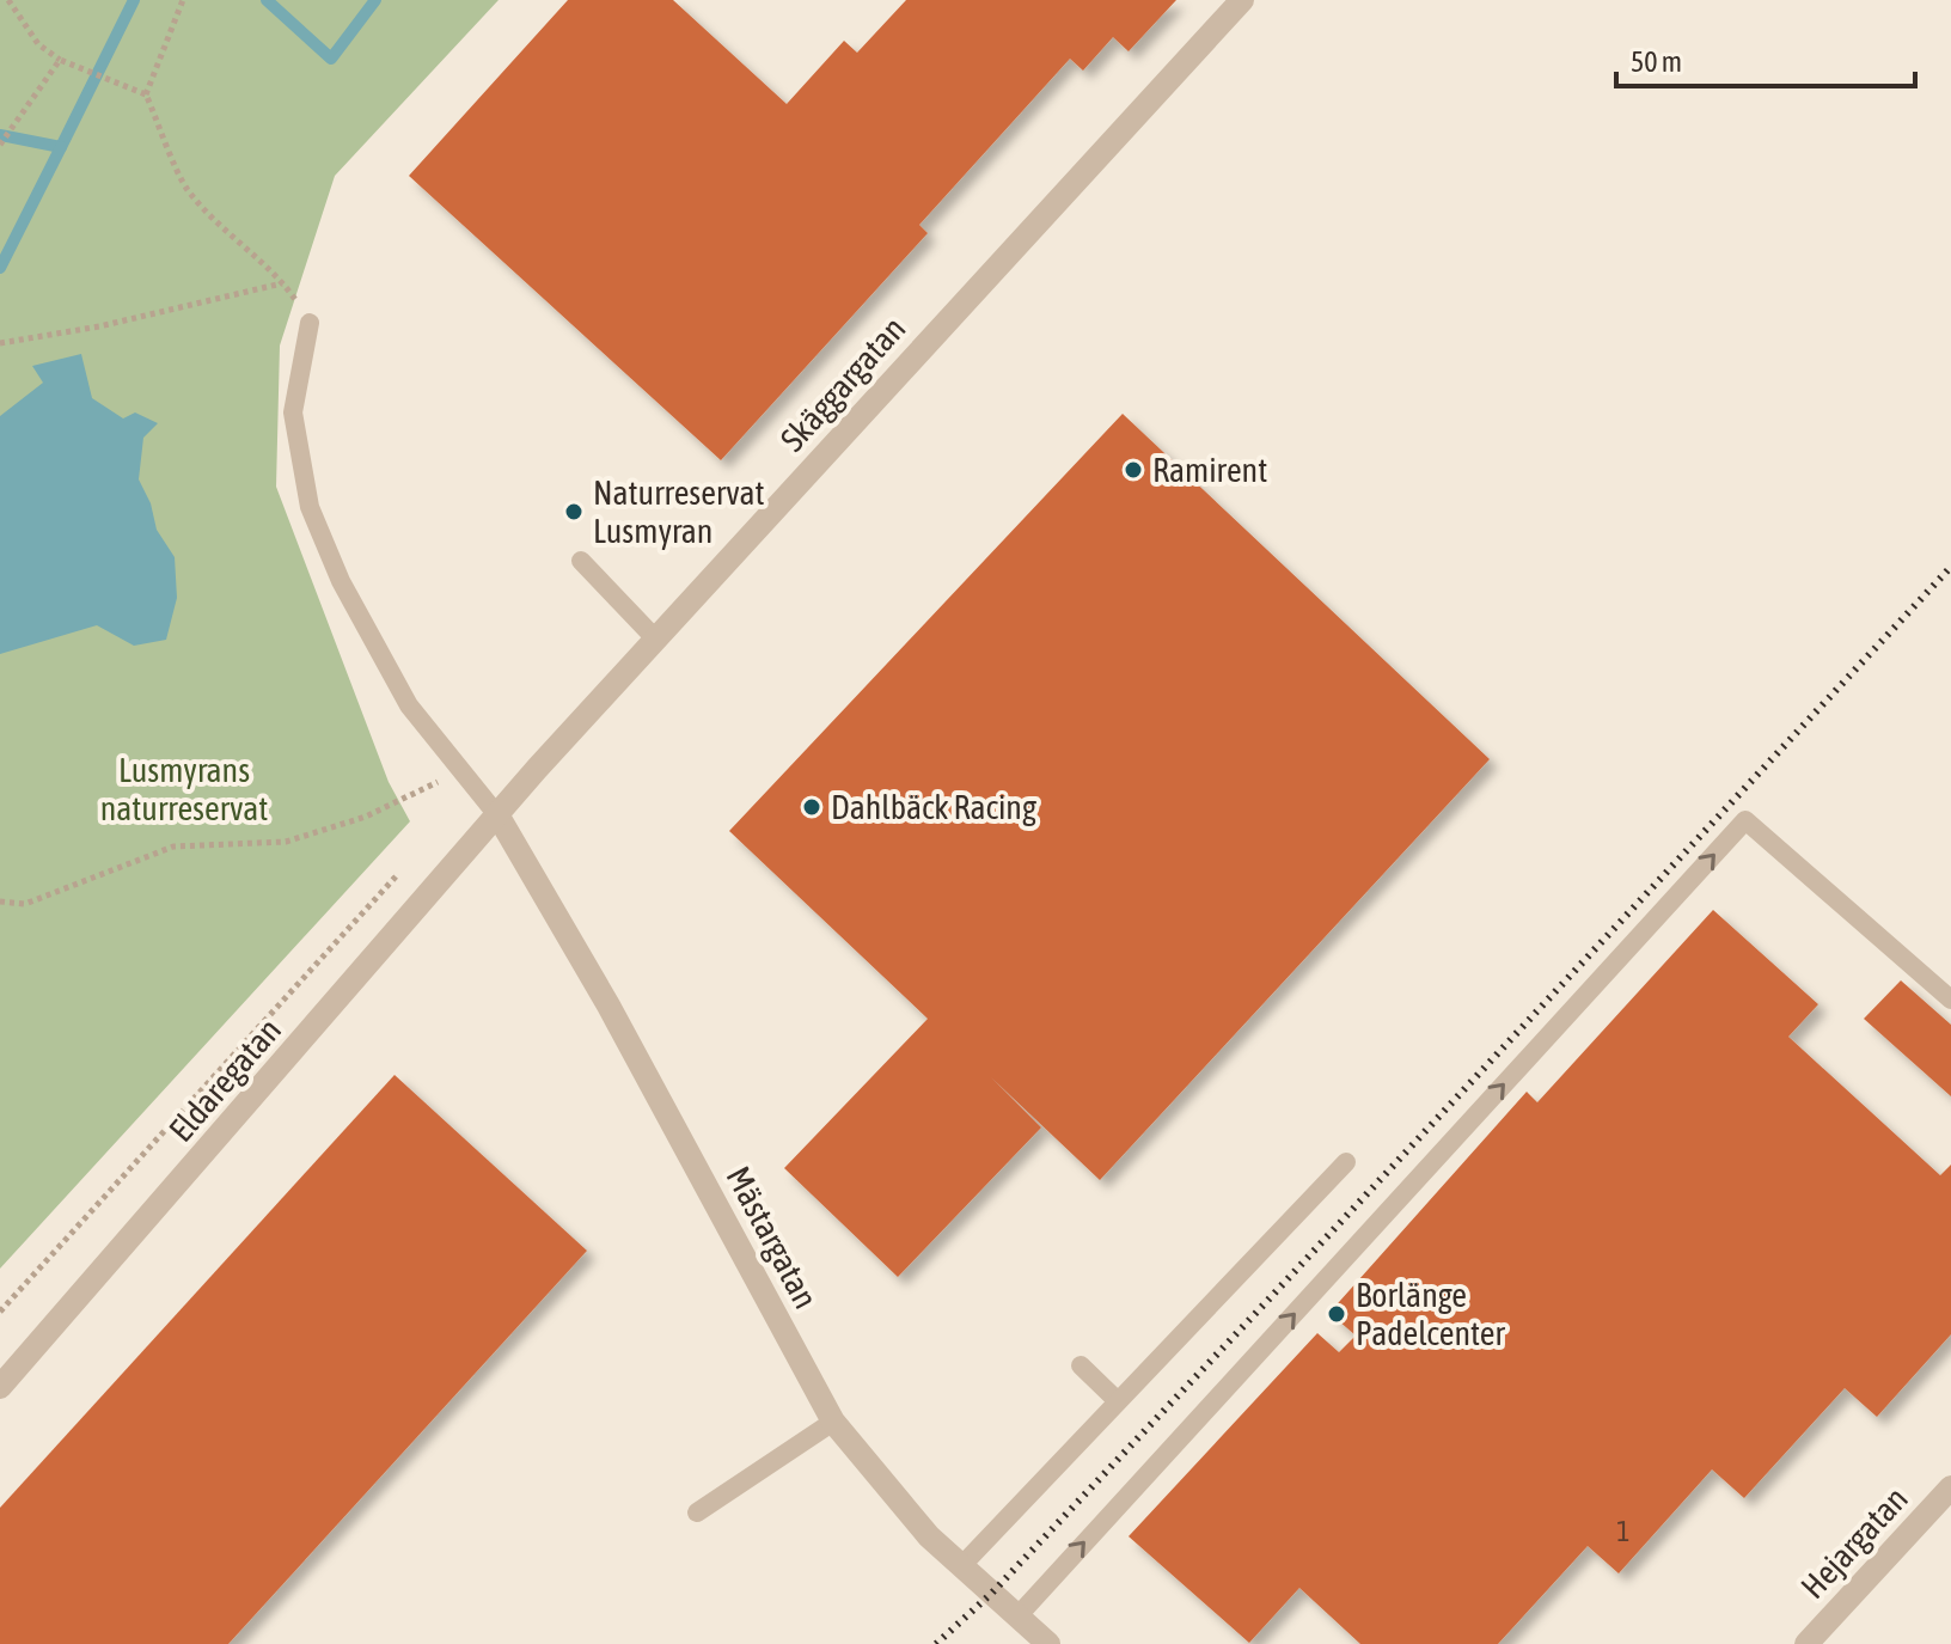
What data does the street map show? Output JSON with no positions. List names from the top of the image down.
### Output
{
  "streets": {
    "street": [
      "Skäggargatan",
      "Eldaregatan",
      "Mästargatan",
      "Hejargatan"
    ]
  },
  "crossings": [
    ["Skäggargatan", "Eldaregatan"],
    ["Skäggargatan", "Mästargatan"],
    ["Eldaregatan", "Mästargatan"]
  ],
  "parks": ["Lusmyrans naturreservat"],
  "places": [
    "Ramirent",
    "Naturreservat Lusmyran",
    "Dahlbäck Racing",
    "Borlänge Padelcenter"
  ],
  "house_numbers": ["1"],
  "scale_bar": "50 m"
}
